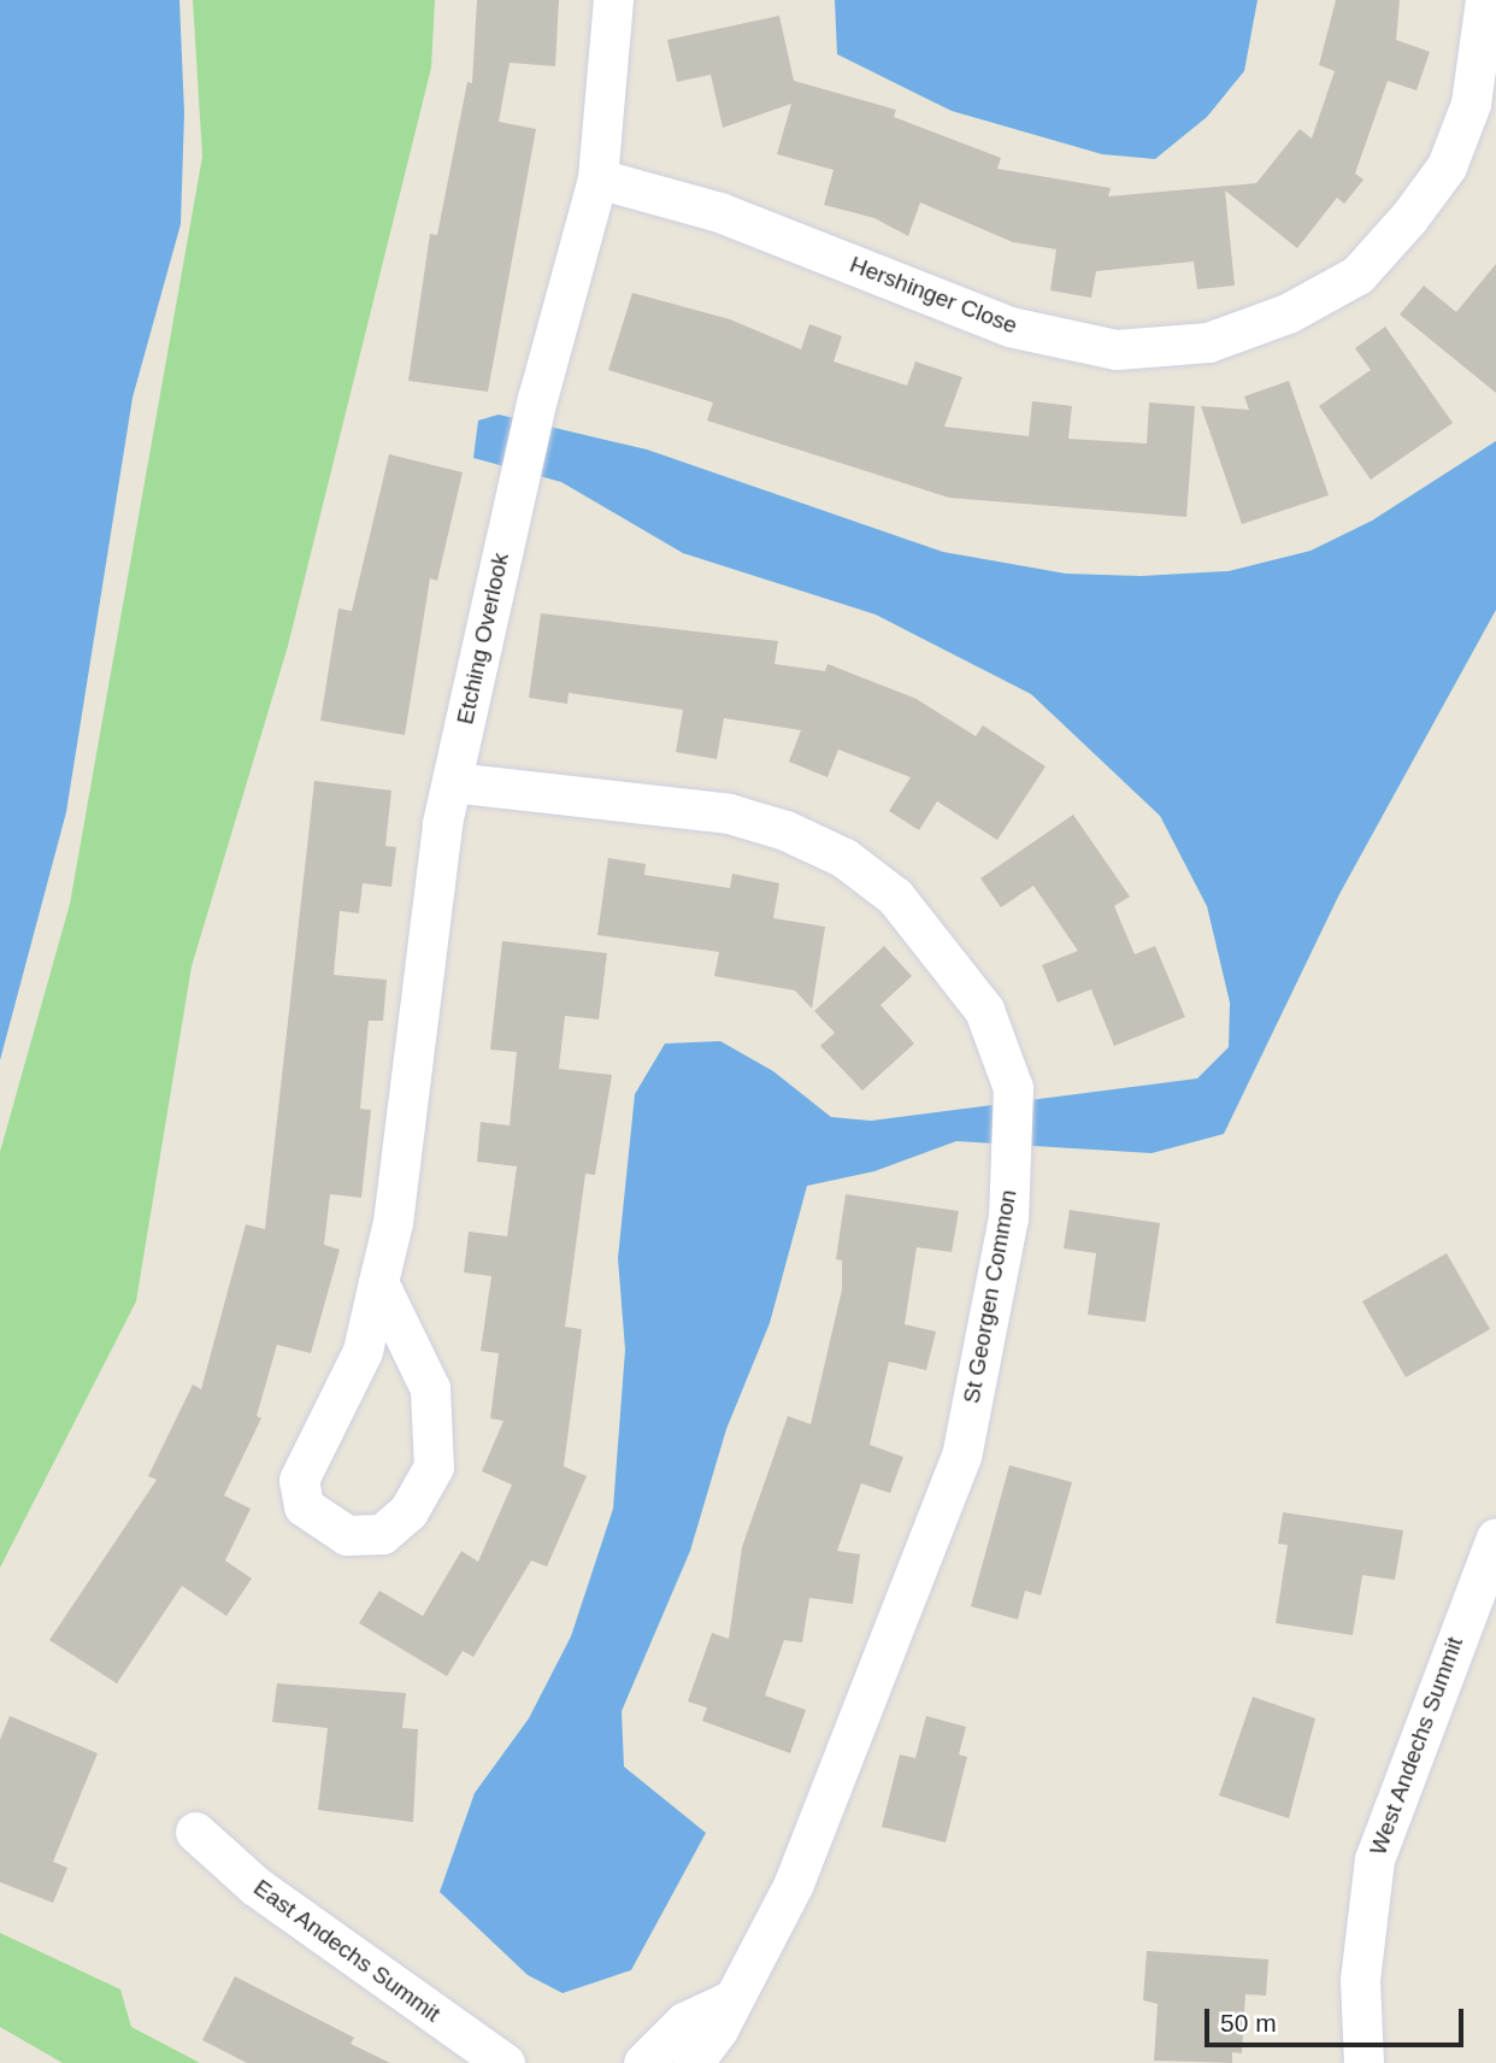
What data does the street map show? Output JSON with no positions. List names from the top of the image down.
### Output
{
  "streets": {
    "street": [
      "Hershinger Close",
      "Etching Overlook",
      "St Georgen Common",
      "West Andechs Summit",
      "East Andechs Summit"
    ]
  },
  "crossings": [
    ["Hershinger Close", "Etching Overlook"],
    ["Etching Overlook", "St Georgen Common"]
  ],
  "scale_bar": "50 m"
}
